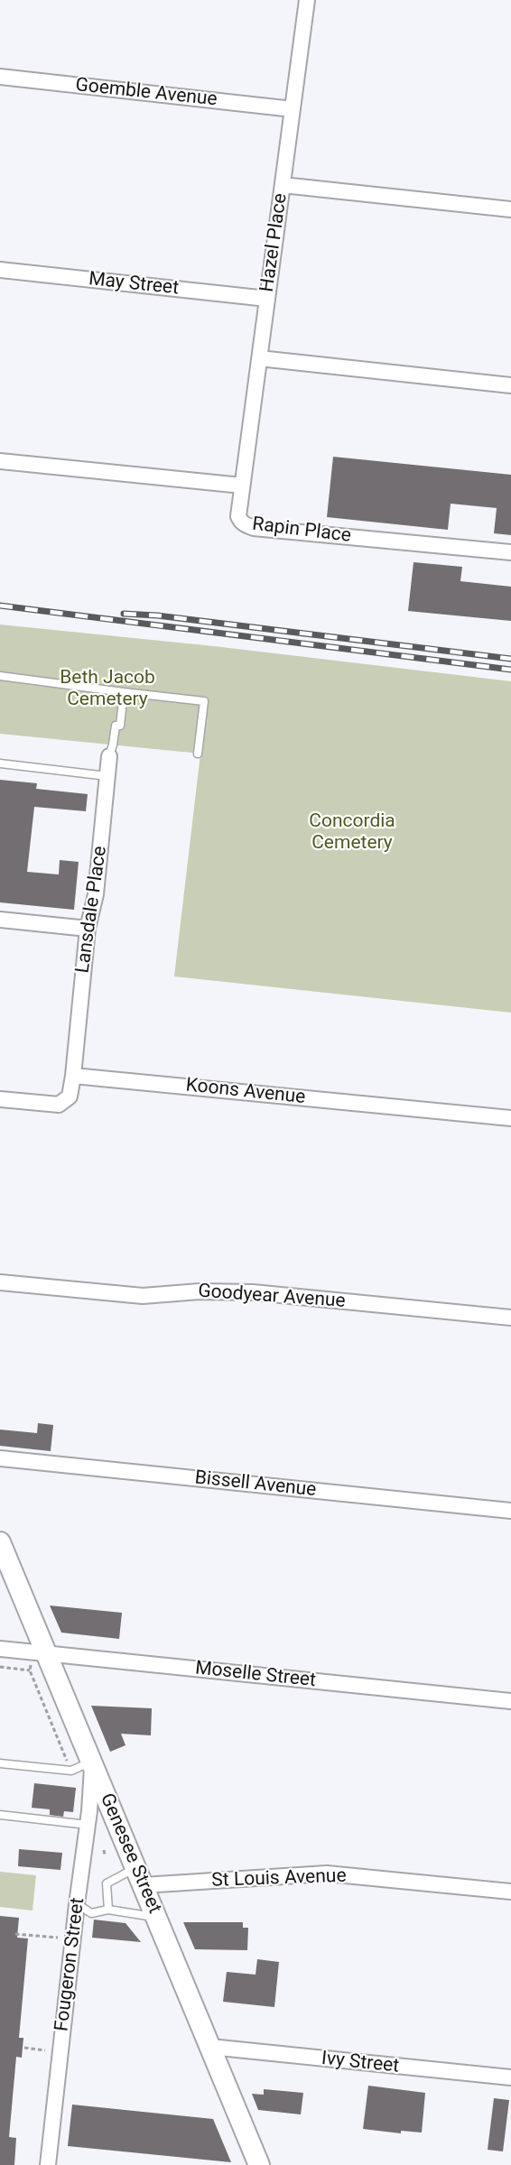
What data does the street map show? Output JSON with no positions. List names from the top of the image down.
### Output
{
  "streets": {
    "main road": ["Genesee Street"],
    "street": [
      "Goemble Avenue",
      "Hazel Place",
      "May Street",
      "Rapin Place",
      "Lansdale Place",
      "Koons Avenue",
      "Goodyear Avenue",
      "Bissell Avenue",
      "Moselle Street",
      "St Louis Avenue",
      "Fougeron Street",
      "Ivy Street"
    ]
  },
  "crossings": [
    ["Goemble Avenue", "Hazel Place"],
    ["Hazel Place", "May Street"],
    ["Hazel Place", "Rapin Place"],
    ["Lansdale Place", "Koons Avenue"],
    ["Moselle Street", "Genesee Street"],
    ["Genesee Street", "St Louis Avenue"],
    ["Genesee Street", "Fougeron Street"],
    ["Genesee Street", "Ivy Street"]
  ],
  "parks": ["Beth Jacob Cemetery", "Concordia Cemetery"]
}
